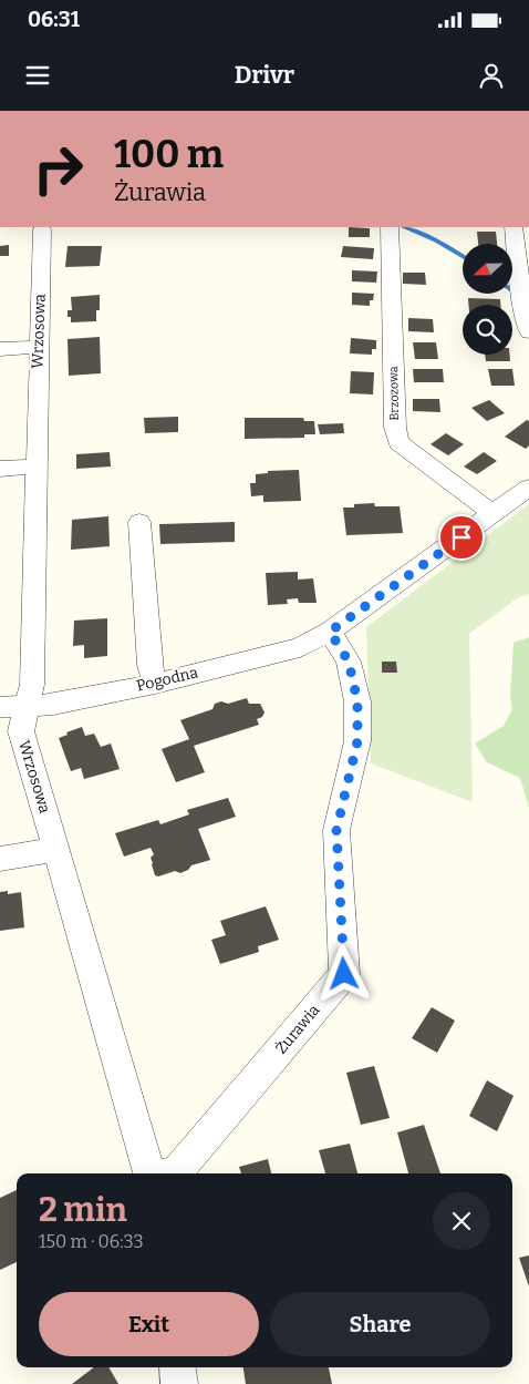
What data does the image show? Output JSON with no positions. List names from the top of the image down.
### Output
{
  "streets": {
    "street": [
      "Wrzosowa",
      "Brzozowa",
      "Pogodna",
      "Żurawia"
    ]
  },
  "crossings": [
    ["Wrzosowa", "Pogodna"],
    ["Pogodna", "Żurawia"]
  ],
  "north": "left",
  "page": {
    "status": "06:31",
    "header": "Drivr",
    "turn": ["100 m", "Żurawia"],
    "heading": ["2 min", "150 m · 06:33"],
    "buttons": ["Exit", "Share"]
  }
}
